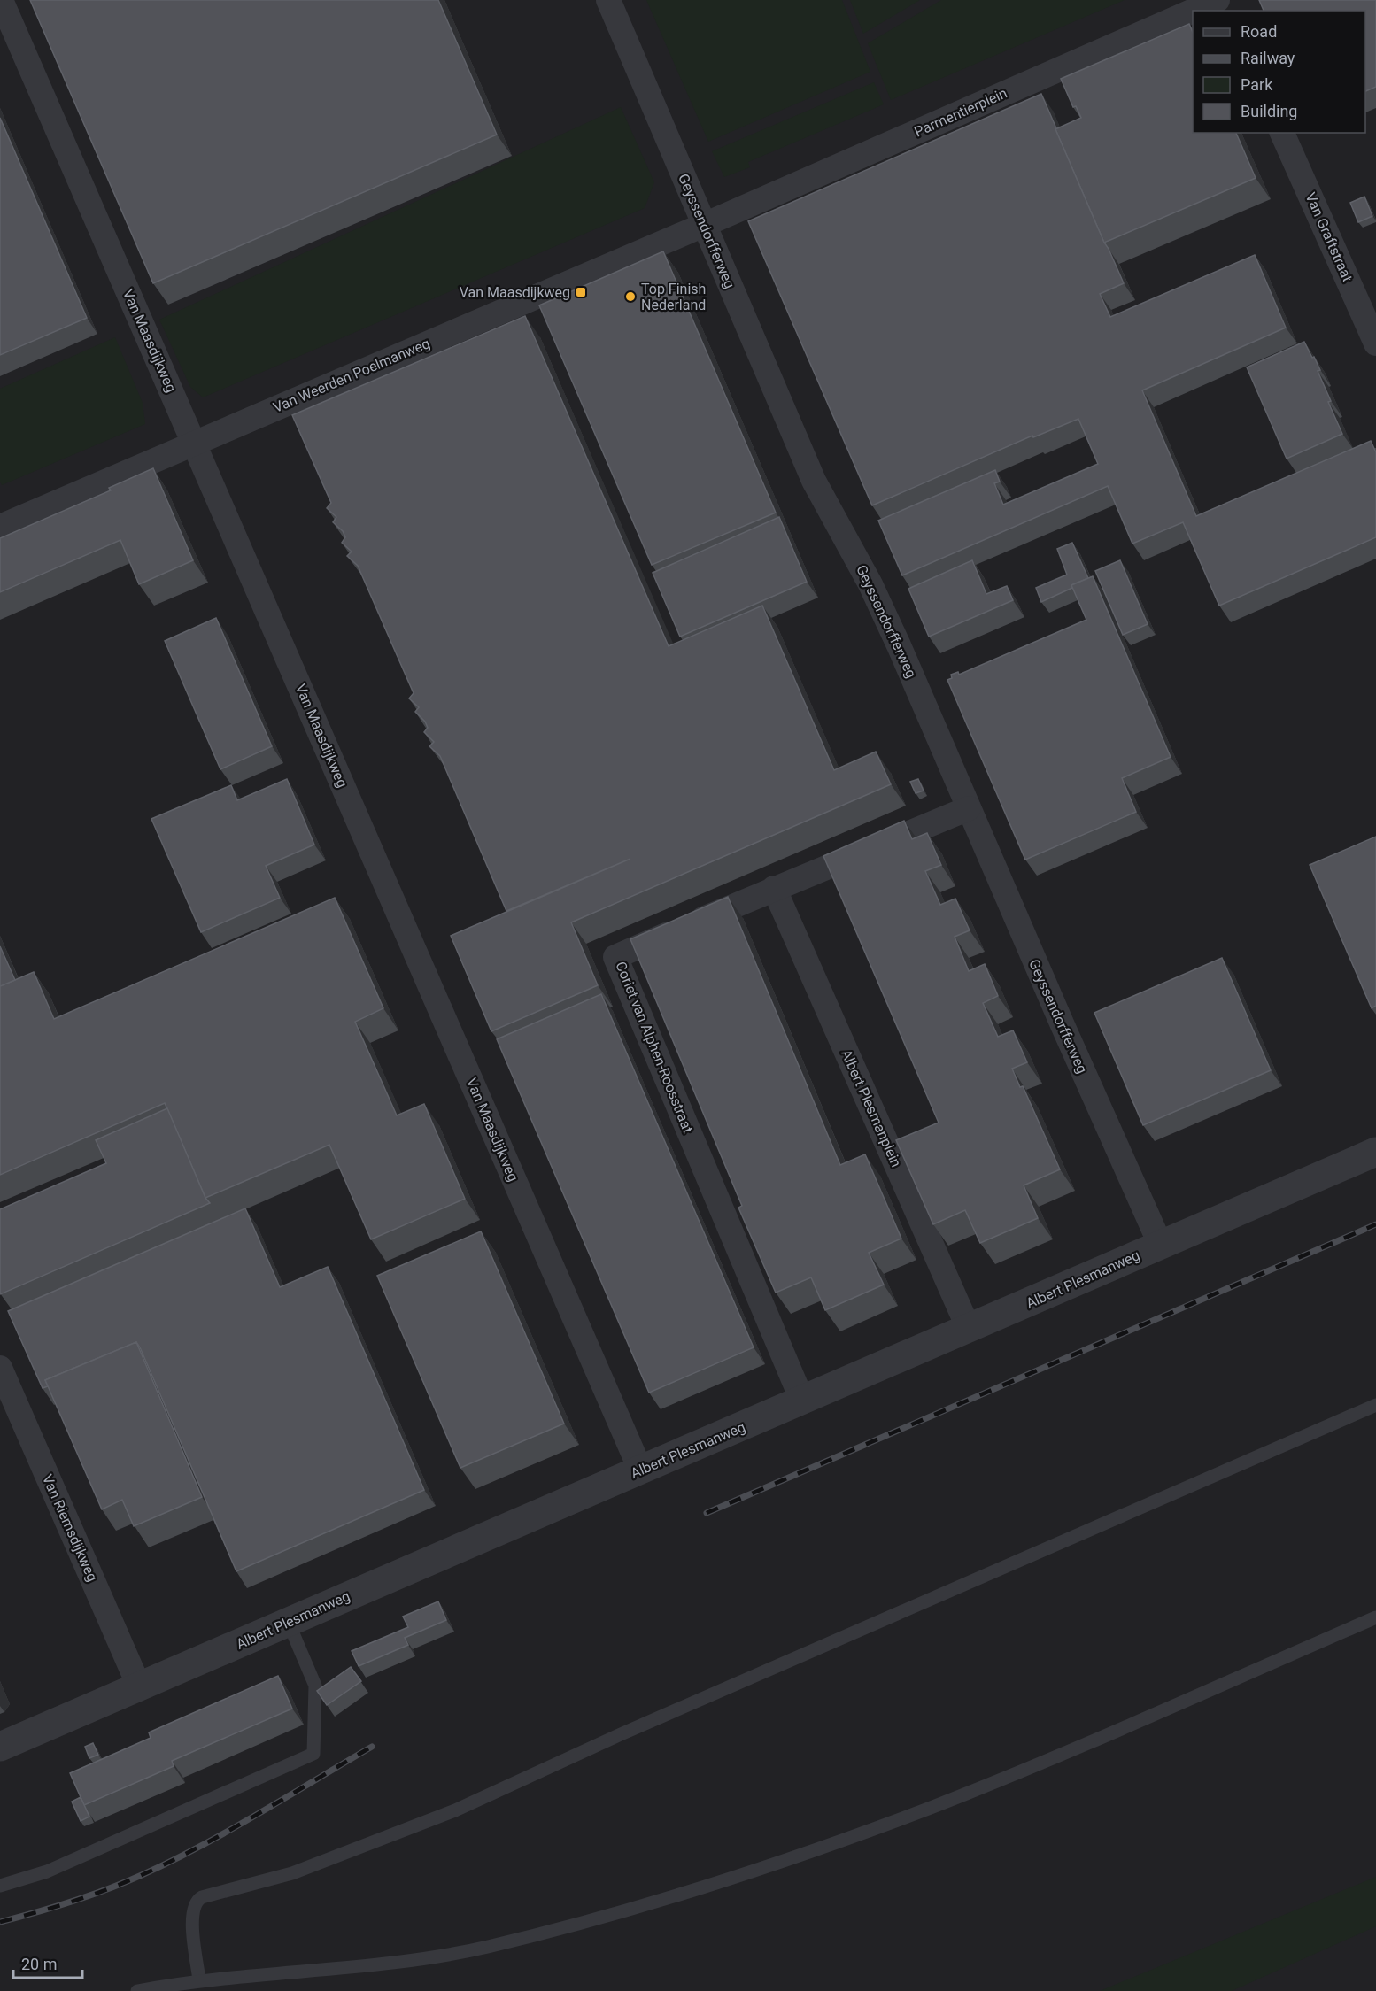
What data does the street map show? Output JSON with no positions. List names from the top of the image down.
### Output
{
  "streets": {
    "street": [
      "Parmentierplein",
      "Geyssendorfferweg",
      "Van Graftstraat",
      "Van Maasdijkweg",
      "Van Weerden Poelmanweg",
      "Coriet van Alphen-Roosstraat",
      "Albert Plesmanplein",
      "Albert Plesmanweg",
      "Van Riemsdijkweg"
    ]
  },
  "crossings": [
    ["Parmentierplein", "Geyssendorfferweg"],
    ["Parmentierplein", "Van Weerden Poelmanweg"],
    ["Geyssendorfferweg", "Van Weerden Poelmanweg"],
    ["Geyssendorfferweg", "Coriet van Alphen-Roosstraat"],
    ["Geyssendorfferweg", "Albert Plesmanweg"],
    ["Van Maasdijkweg", "Van Weerden Poelmanweg"],
    ["Van Maasdijkweg", "Albert Plesmanweg"],
    ["Coriet van Alphen-Roosstraat", "Albert Plesmanplein"],
    ["Coriet van Alphen-Roosstraat", "Albert Plesmanweg"],
    ["Albert Plesmanplein", "Albert Plesmanweg"],
    ["Albert Plesmanweg", "Van Riemsdijkweg"]
  ],
  "places": {
    "transit": ["Van Maasdijkweg"],
    "other": ["Top Finish Nederland"]
  },
  "legend": [
    "Road",
    "Railway",
    "Park",
    "Building"
  ],
  "scale_bar": "20 m"
}
